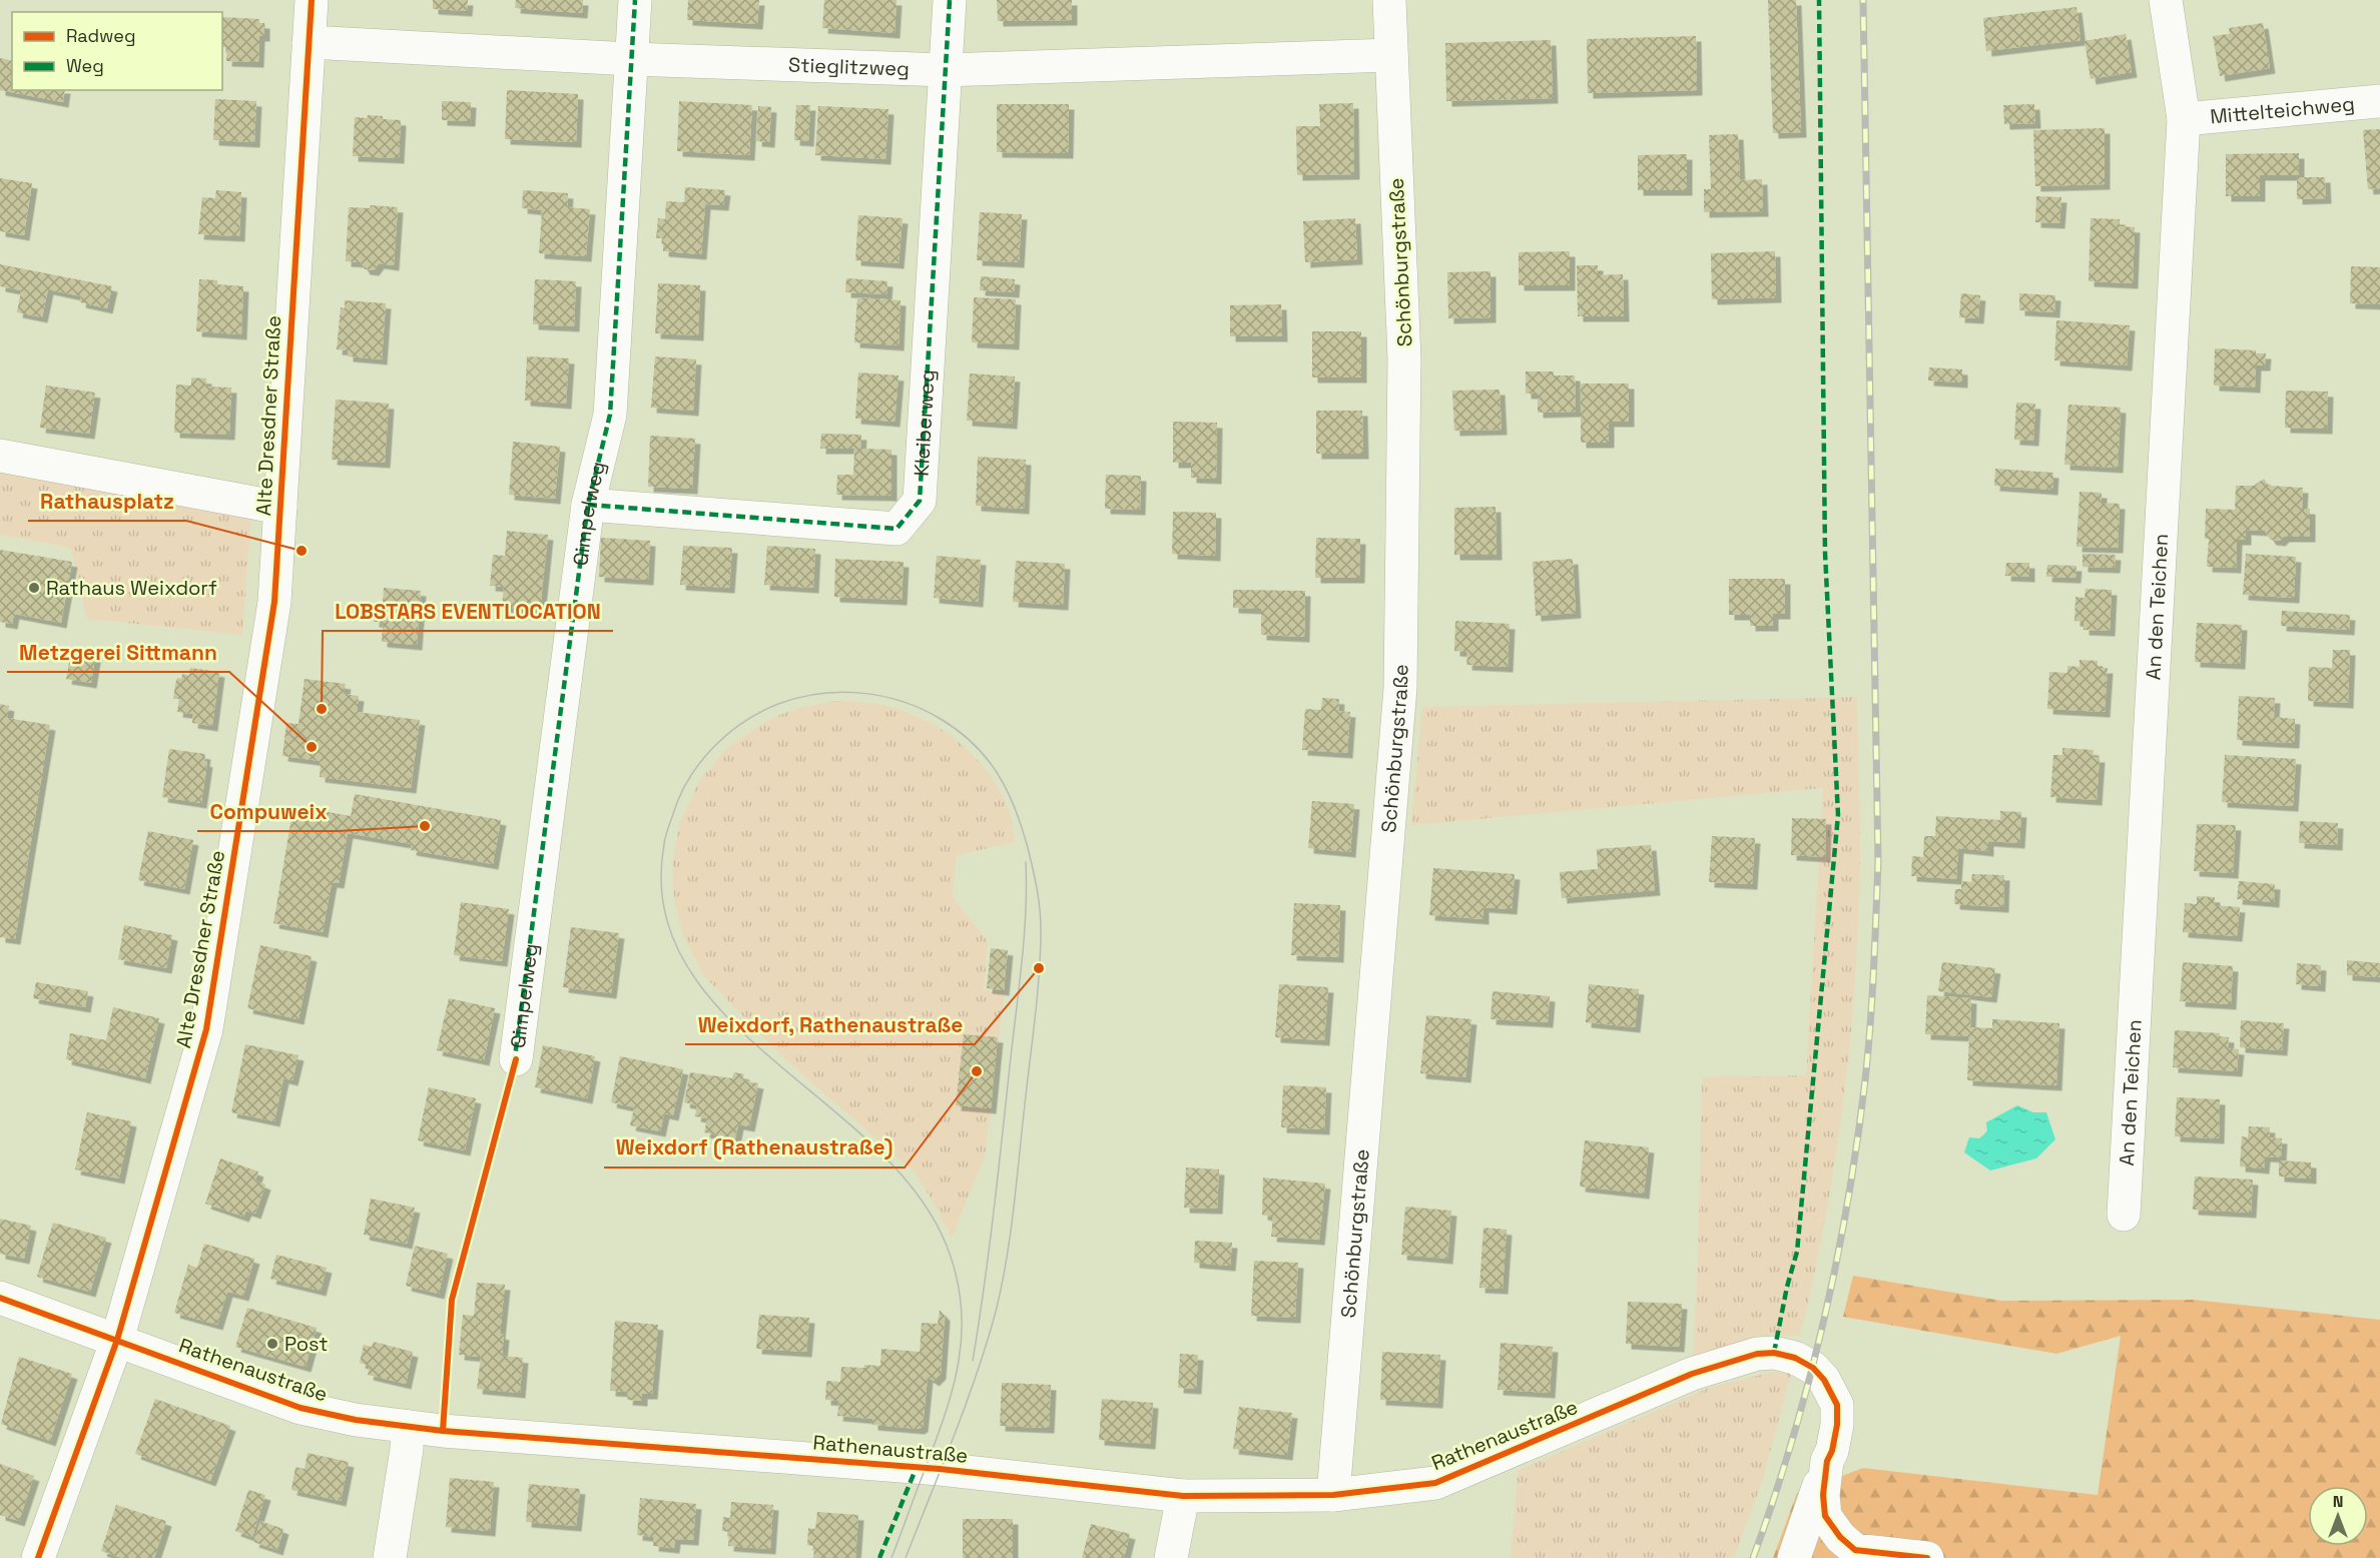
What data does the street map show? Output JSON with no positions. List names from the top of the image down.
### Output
{
  "streets": {
    "street": [
      "Stieglitzweg",
      "Mittelteichweg",
      "Schönburgstraße",
      "Alte Dresdner Straße",
      "Kleiberweg",
      "Gimpelweg",
      "An den Teichen",
      "Rathenaustraße"
    ]
  },
  "crossings": [
    ["Stieglitzweg", "Schönburgstraße"],
    ["Stieglitzweg", "Alte Dresdner Straße"],
    ["Stieglitzweg", "Kleiberweg"],
    ["Stieglitzweg", "Gimpelweg"],
    ["Mittelteichweg", "An den Teichen"],
    ["Schönburgstraße", "Rathenaustraße"],
    ["Alte Dresdner Straße", "Rathenaustraße"],
    ["Kleiberweg", "Gimpelweg"]
  ],
  "places": [
    "Rathausplatz",
    "Rathaus Weixdorf",
    "LOBSTARS EVENTLOCATION",
    "Metzgerei Sittmann",
    "Compuweix",
    "Weixdorf, Rathenaustraße",
    "Weixdorf (Rathenaustraße)",
    "Post"
  ],
  "legend": ["Radweg", "Weg"],
  "north": "top"
}
